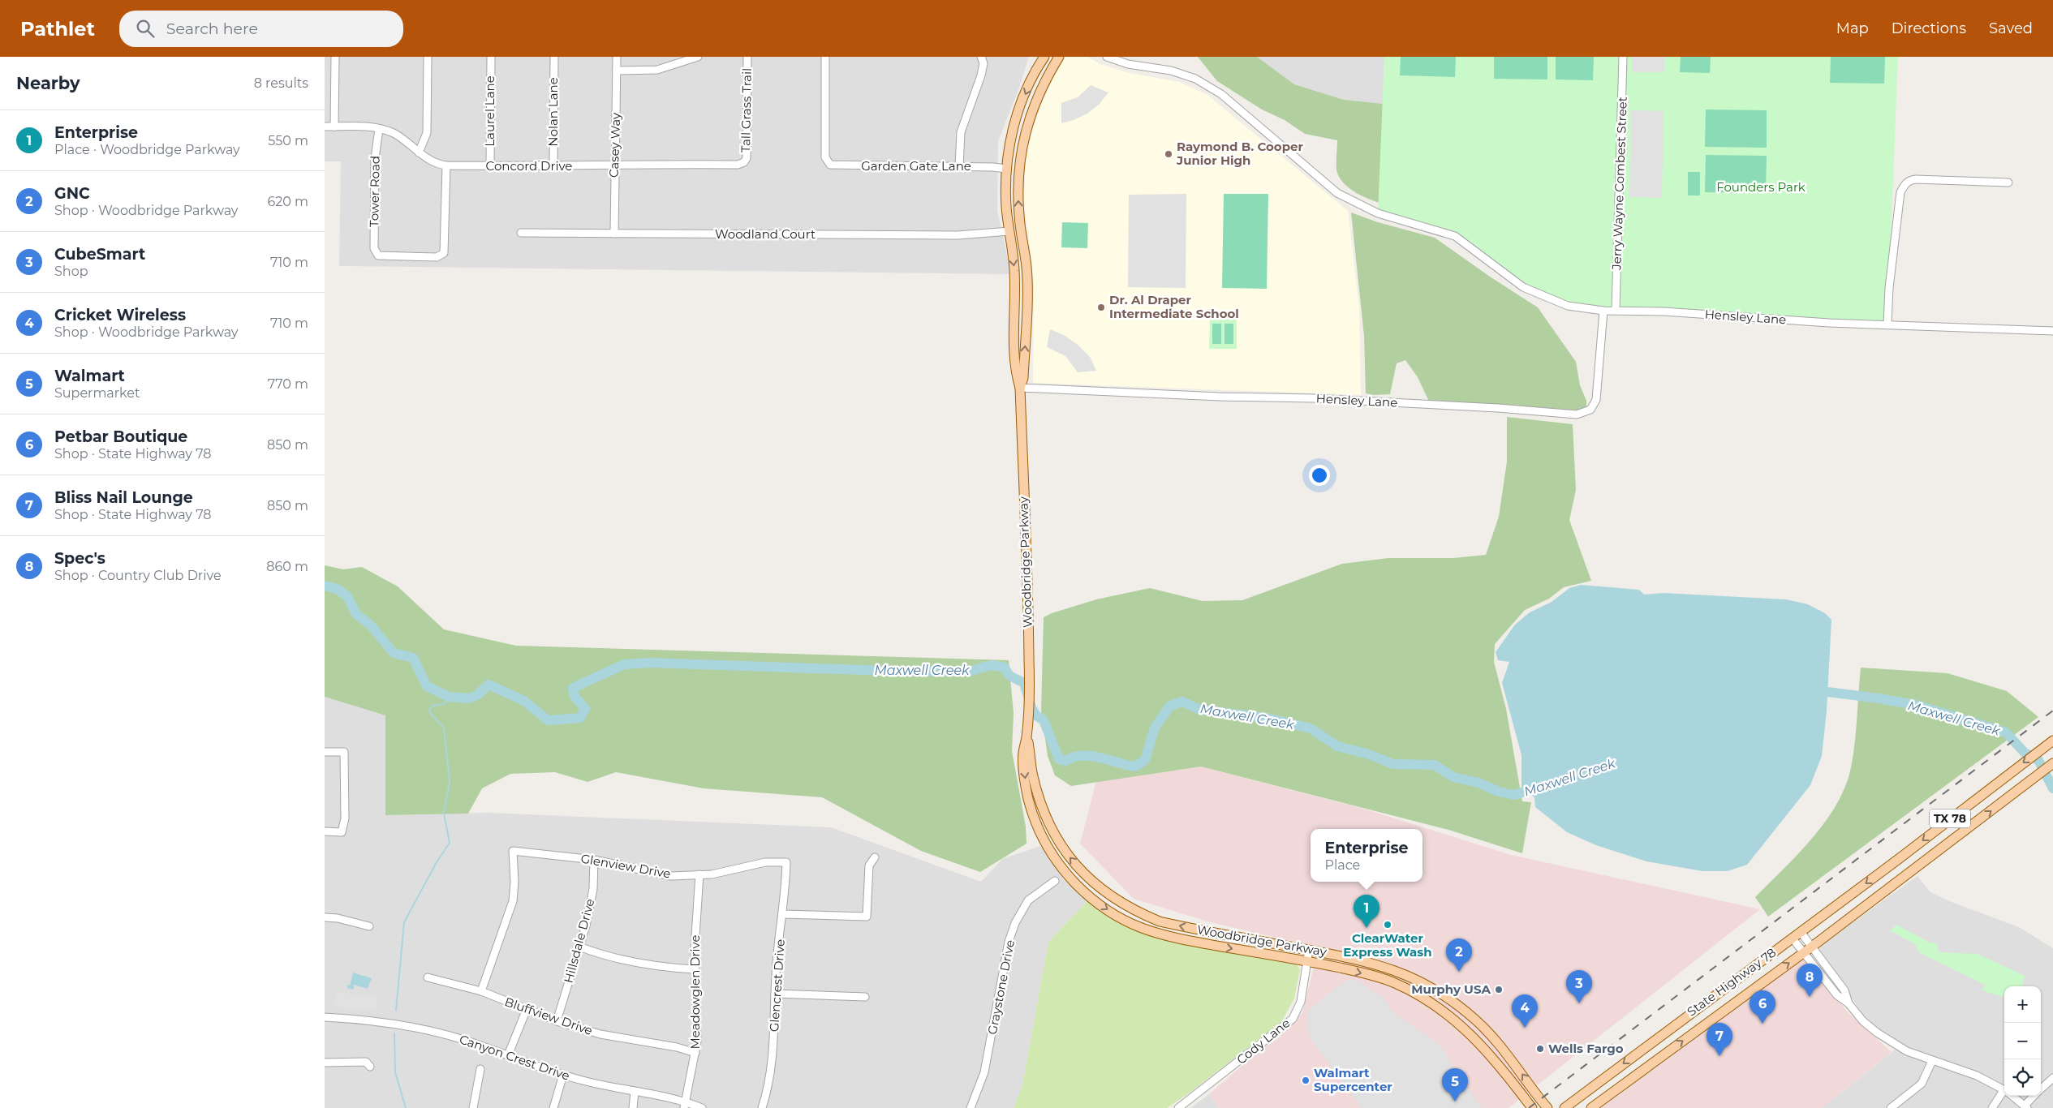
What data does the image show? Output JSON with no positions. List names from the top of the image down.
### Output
{
  "streets": {
    "main road": ["Woodbridge Parkway", "TX 78", "State Highway 78"],
    "street": [
      "Tall Grass Trail",
      "Laurel Lane",
      "Nolan Lane",
      "Casey Way",
      "Concord Drive",
      "Garden Gate Lane",
      "Jerry Wayne Combest Street",
      "Tower Road",
      "Woodland Court",
      "Hensley Lane",
      "Glenview Drive",
      "Hillsdale Drive",
      "Glencrest Drive",
      "Graystone Drive",
      "Meadowglen Drive",
      "Bluffview Drive",
      "Cody Lane",
      "Canyon Crest Drive"
    ]
  },
  "crossings": [
    ["Tall Grass Trail", "Concord Drive"],
    ["Laurel Lane", "Concord Drive"],
    ["Nolan Lane", "Concord Drive"],
    ["Casey Way", "Concord Drive"],
    ["Casey Way", "Woodland Court"],
    ["Concord Drive", "Tower Road"],
    ["Garden Gate Lane", "Woodbridge Parkway"],
    ["Jerry Wayne Combest Street", "Hensley Lane"],
    ["Woodland Court", "Woodbridge Parkway"],
    ["Hensley Lane", "Woodbridge Parkway"],
    ["Woodbridge Parkway", "Cody Lane"],
    ["Glenview Drive", "Hillsdale Drive"],
    ["Glenview Drive", "Glencrest Drive"],
    ["Glenview Drive", "Meadowglen Drive"],
    ["Glenview Drive", "Bluffview Drive"],
    ["Hillsdale Drive", "Bluffview Drive"],
    ["Meadowglen Drive", "Bluffview Drive"],
    ["Meadowglen Drive", "Canyon Crest Drive"]
  ],
  "water": ["Maxwell Creek"],
  "parks": ["Founders Park"],
  "places": [
    "Raymond B. Cooper Junior High",
    "Dr. Al Draper Intermediate School",
    "ClearWater Express Wash",
    "Murphy USA",
    "Wells Fargo",
    "Walmart Supercenter"
  ],
  "page": {
    "header": "Pathlet",
    "search": "Search here",
    "nav": ["Map", "Directions", "Saved"],
    "heading": ["Nearby", "8 results"],
    "list": [
      {
        "mark": "1",
        "name": "Enterprise",
        "note": "Place · Woodbridge Parkway",
        "value": "550 m"
      },
      {
        "mark": "2",
        "name": "GNC",
        "note": "Shop · Woodbridge Parkway",
        "value": "620 m"
      },
      {
        "mark": "3",
        "name": "CubeSmart",
        "note": "Shop",
        "value": "710 m"
      },
      {
        "mark": "4",
        "name": "Cricket Wireless",
        "note": "Shop · Woodbridge Parkway",
        "value": "710 m"
      },
      {
        "mark": "5",
        "name": "Walmart",
        "note": "Supermarket",
        "value": "770 m"
      },
      {
        "mark": "6",
        "name": "Petbar Boutique",
        "note": "Shop · State Highway 78",
        "value": "850 m"
      },
      {
        "mark": "7",
        "name": "Bliss Nail Lounge",
        "note": "Shop · State Highway 78",
        "value": "850 m"
      },
      {
        "mark": "8",
        "name": "Spec's",
        "note": "Shop · Country Club Drive",
        "value": "860 m"
      }
    ],
    "popup": ["Enterprise", "Place"],
    "pins": [
      "1",
      "2",
      "8",
      "3",
      "6",
      "4",
      "7",
      "5"
    ],
    "map_buttons": ["+", "−"]
  }
}
